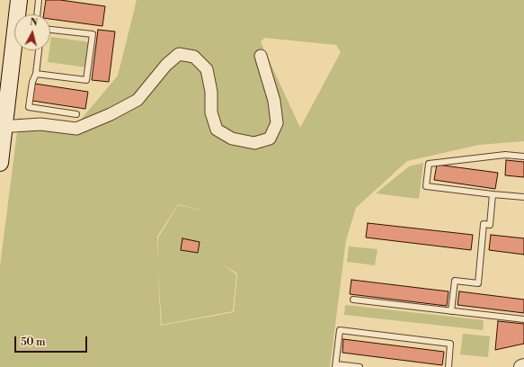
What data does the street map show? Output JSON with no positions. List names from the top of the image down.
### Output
{
  "scale_bar": "50 m",
  "north": "top"
}
